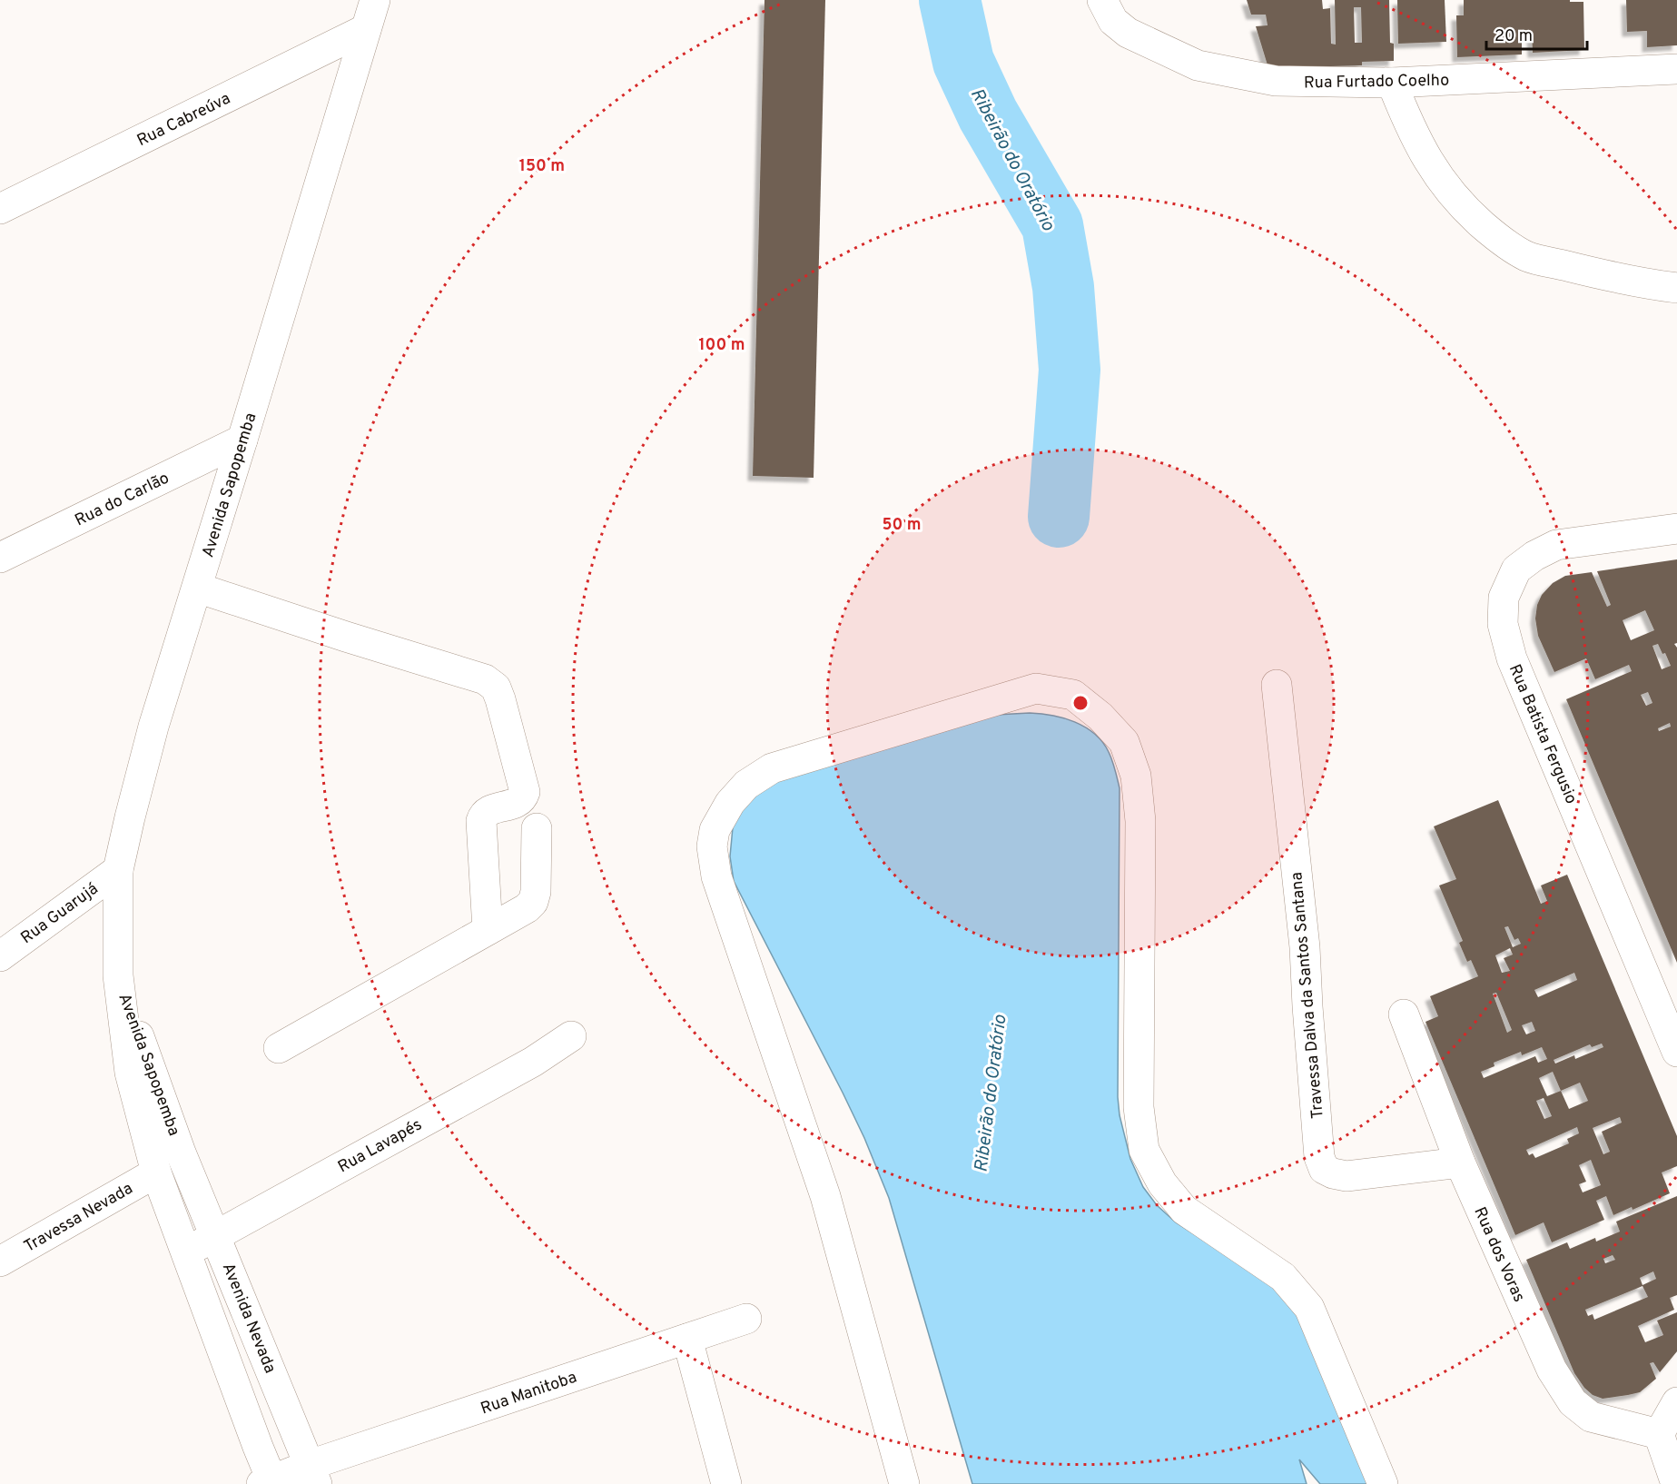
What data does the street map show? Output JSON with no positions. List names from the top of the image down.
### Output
{
  "streets": {
    "street": [
      "Rua Furtado Coelho",
      "Rua Cabreúva",
      "Avenida Sapopemba",
      "Rua do Carlão",
      "Rua Batista Fergusio",
      "Rua Guarujá",
      "Travessa Dalva da Santos Santana",
      "Rua Lavapés",
      "Travessa Nevada",
      "Rua dos Voras",
      "Avenida Nevada",
      "Rua Manitoba"
    ]
  },
  "crossings": [
    ["Rua Cabreúva", "Avenida Sapopemba"],
    ["Avenida Sapopemba", "Rua do Carlão"],
    ["Avenida Sapopemba", "Rua Guarujá"],
    ["Avenida Sapopemba", "Travessa Nevada"],
    ["Avenida Sapopemba", "Avenida Nevada"],
    ["Travessa Dalva da Santos Santana", "Rua dos Voras"],
    ["Rua Lavapés", "Avenida Nevada"],
    ["Avenida Nevada", "Rua Manitoba"]
  ],
  "water": ["Ribeirão do Oratório"],
  "scale_bar": "20 m",
  "rings": ["150 m", "100 m", "50 m"]
}
